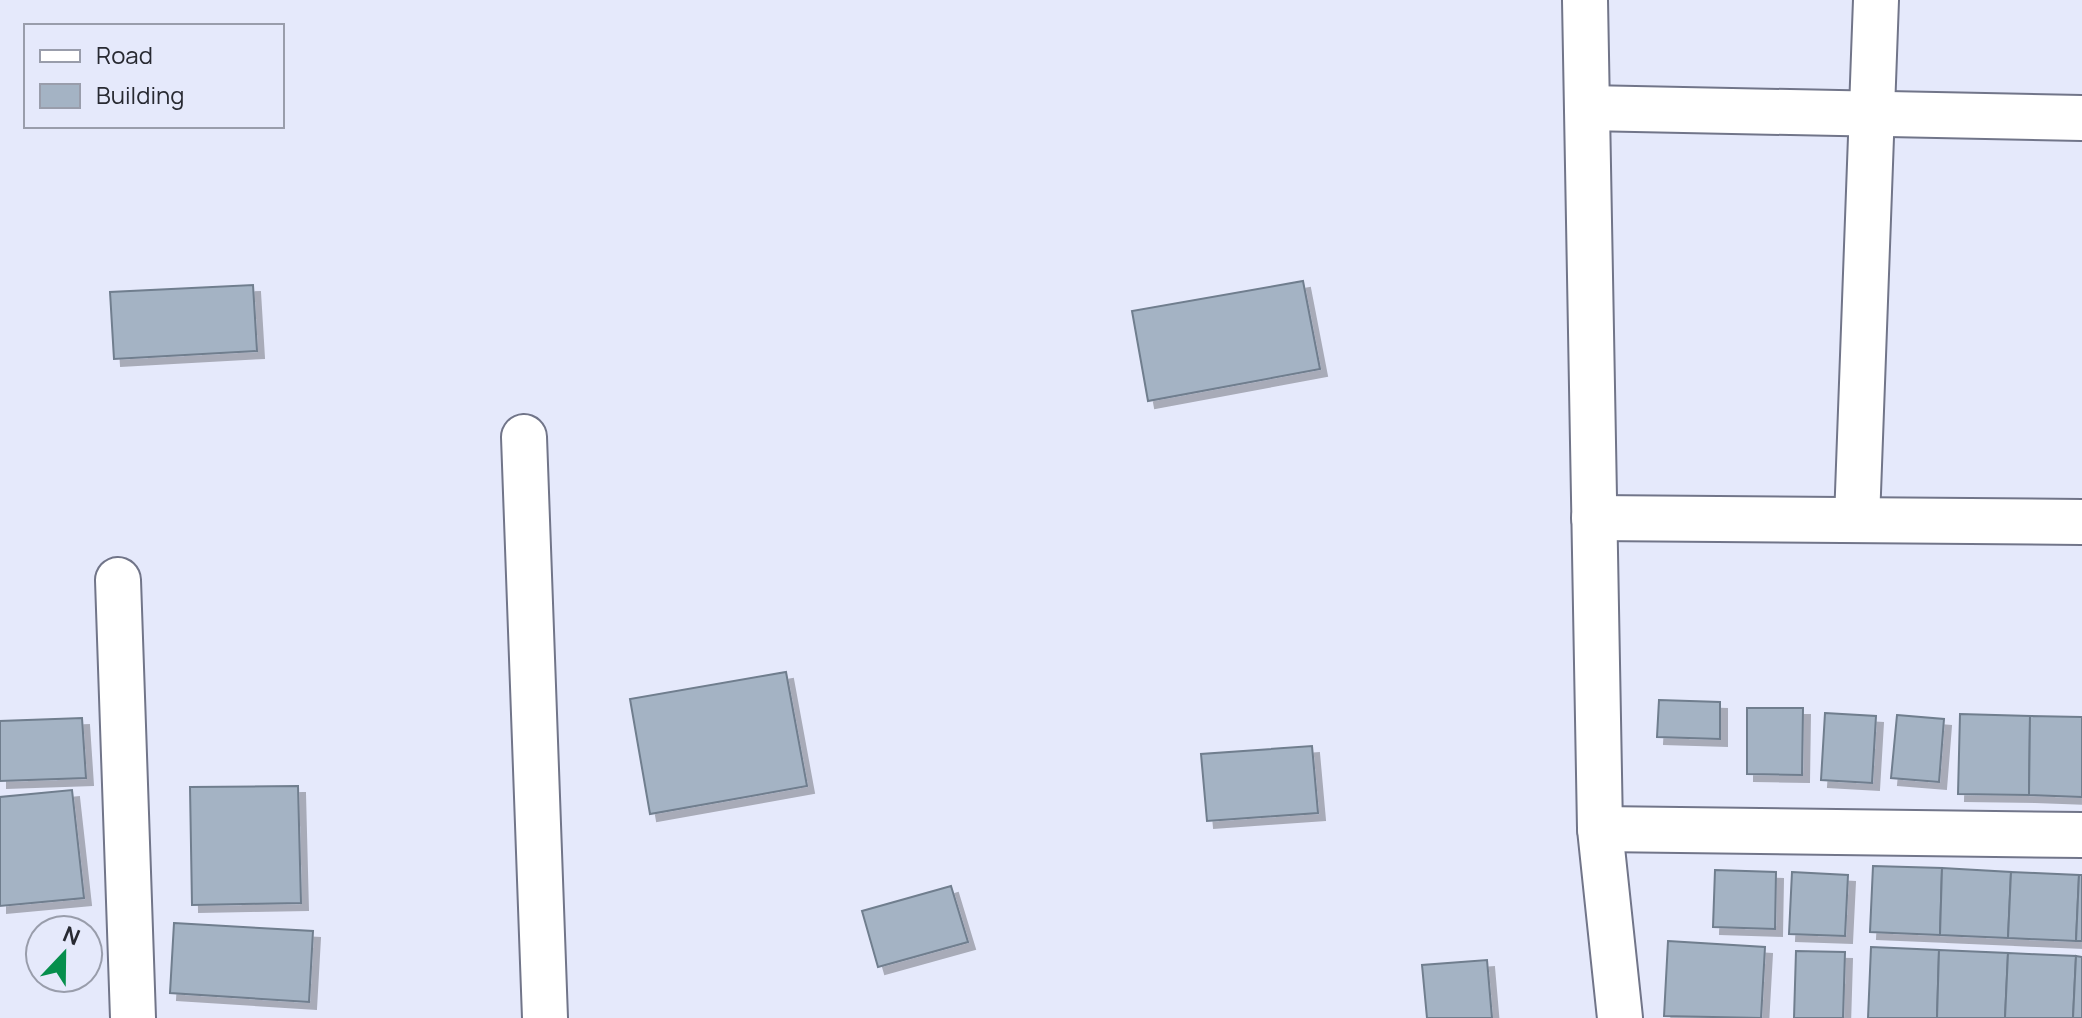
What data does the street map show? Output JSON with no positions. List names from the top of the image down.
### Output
{
  "legend": ["Road", "Building"],
  "north": "top"
}
